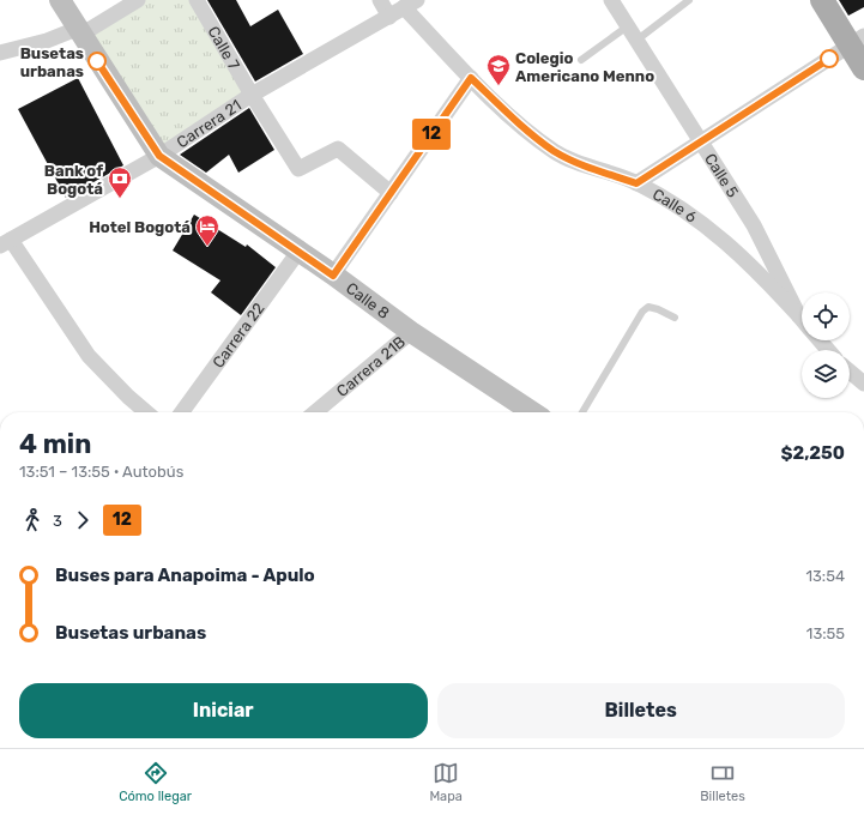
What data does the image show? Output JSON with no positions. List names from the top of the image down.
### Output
{
  "streets": {
    "main road": ["Calle 8"],
    "street": [
      "Calle 7",
      "Carrera 21",
      "Calle 5",
      "Calle 6",
      "Carrera 22",
      "Carrera 21B"
    ]
  },
  "crossings": [
    ["Calle 7", "Carrera 21"],
    ["Carrera 21", "Calle 6"],
    ["Carrera 21", "Calle 8"],
    ["Calle 5", "Calle 6"],
    ["Calle 8", "Carrera 22"],
    ["Calle 8", "Carrera 21B"]
  ],
  "places": {
    "other": ["Busetas urbanas"],
    "school or university": ["Colegio Americano Menno"],
    "bank": ["Bank of Bogotá"],
    "hotel": ["Hotel Bogotá"]
  },
  "lines": ["bus line 12"],
  "page": {
    "on_map": "12",
    "heading": ["4 min", "13:51 – 13:55 · Autobús", "$2,250"],
    "legs": ["3", "12"],
    "list": [
      {
        "name": "Buses para Anapoima - Apulo",
        "value": "13:54"
      },
      {
        "name": "Busetas urbanas",
        "value": "13:55"
      }
    ],
    "buttons": ["Iniciar", "Billetes"],
    "tabs": ["Cómo llegar", "Mapa", "Billetes"]
  }
}
